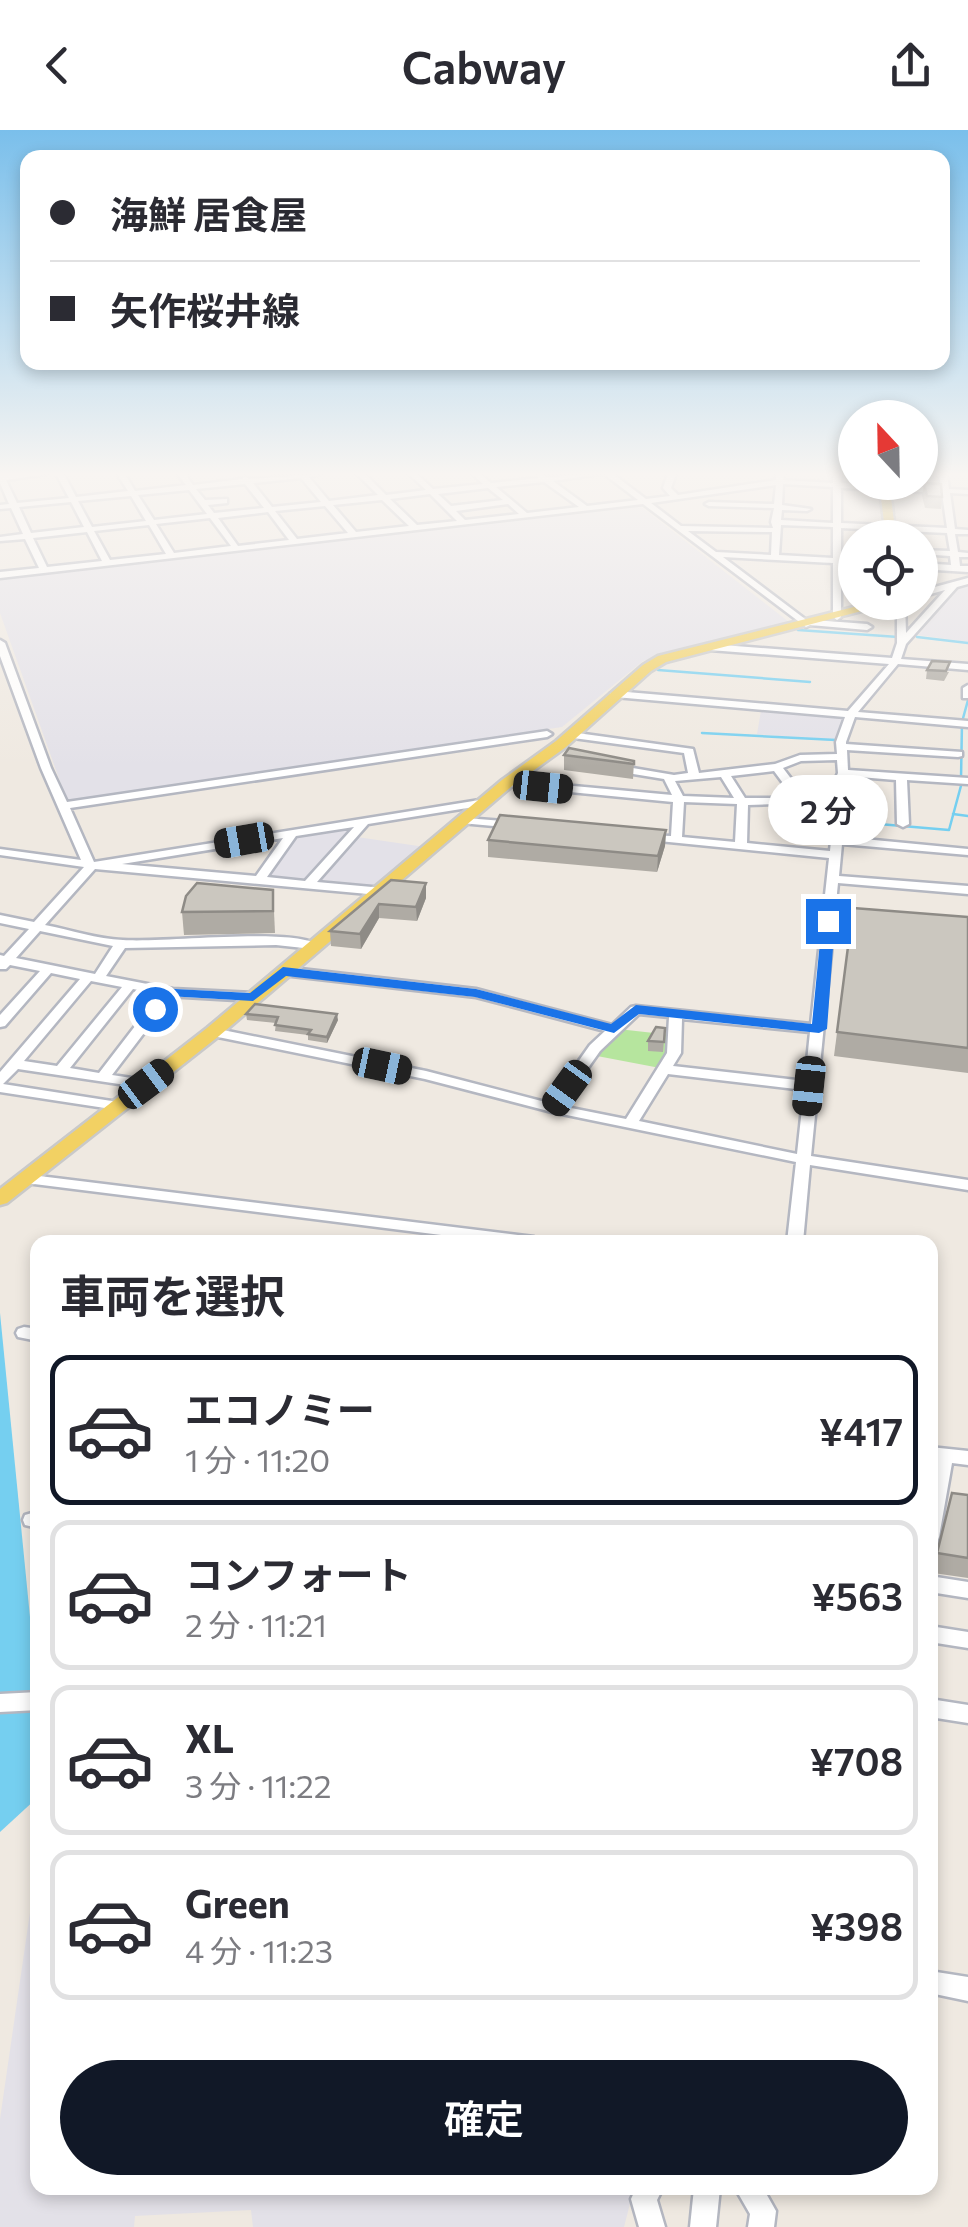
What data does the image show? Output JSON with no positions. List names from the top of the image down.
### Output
{
  "north": "top",
  "page": {
    "header": "Cabway",
    "banner": ["海鮮 居食屋", "矢作桜井線"],
    "bubble": "2 分",
    "heading": "車両を選択",
    "list": [
      {
        "name": "エコノミー",
        "note": "1 分 · 11:20",
        "value": "¥417"
      },
      {
        "name": "コンフォート",
        "note": "2 分 · 11:21",
        "value": "¥563"
      },
      {
        "name": "XL",
        "note": "3 分 · 11:22",
        "value": "¥708"
      },
      {
        "name": "Green",
        "note": "4 分 · 11:23",
        "value": "¥398"
      }
    ],
    "buttons": "確定"
  }
}
